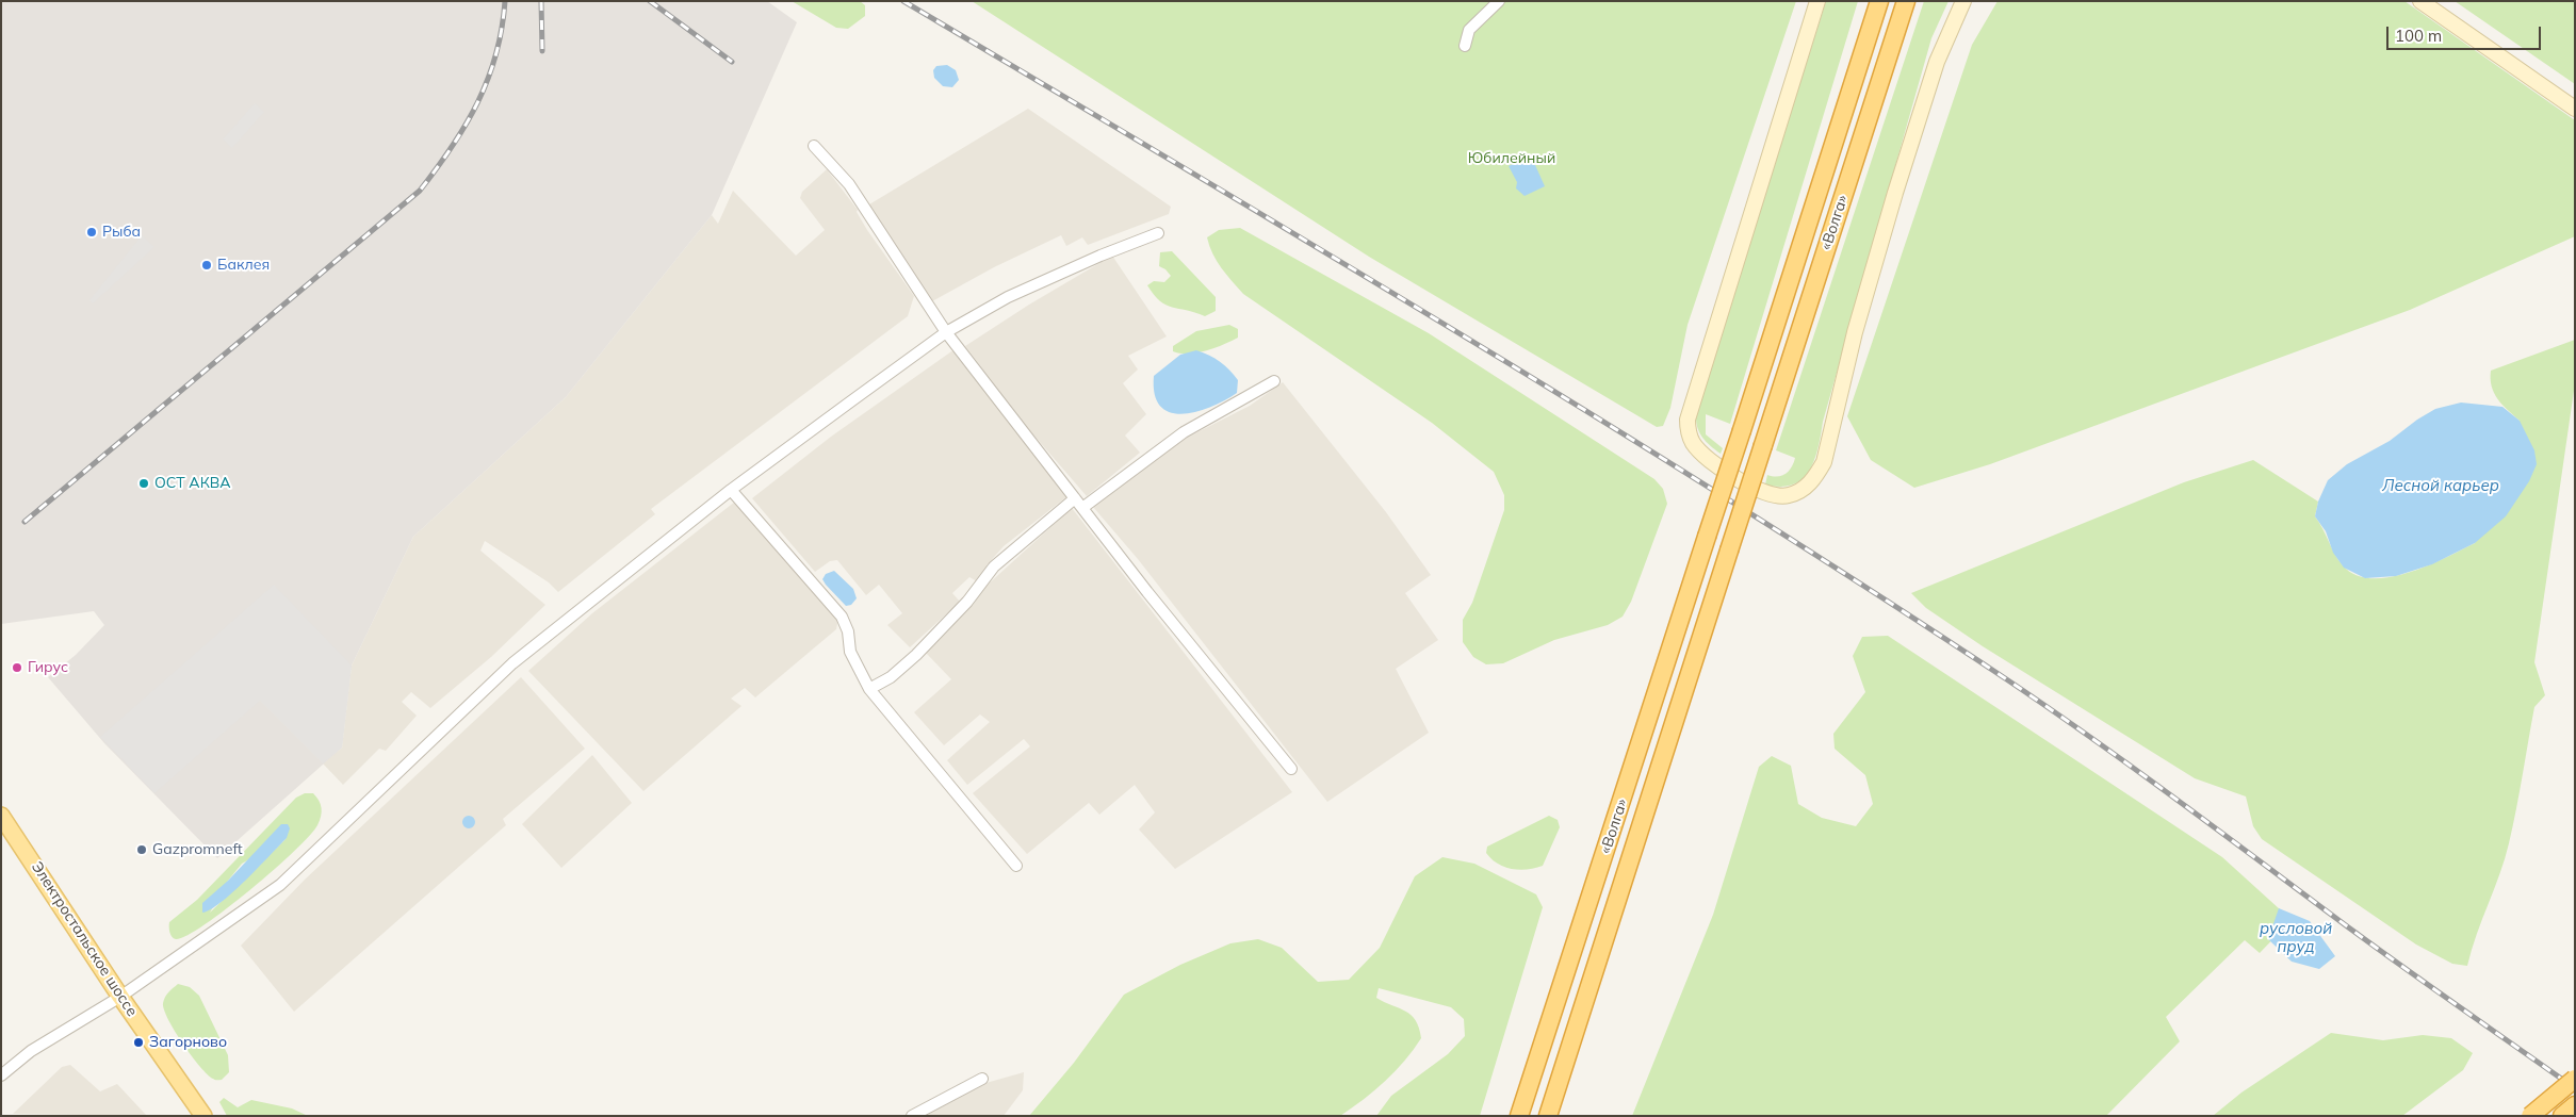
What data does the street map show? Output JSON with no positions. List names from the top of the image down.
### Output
{
  "streets": {
    "highway": ["«Волга»"],
    "main road": ["Электростальское шоссе"]
  },
  "water": ["Лесной карьер", "русловой пруд"],
  "parks": ["Юбилейный"],
  "places": [
    "Рыба",
    "Баклея",
    "ОСТ АКВА",
    "Гирус",
    "Gazpromneft",
    "Загорново"
  ],
  "scale_bar": "100 m"
}
